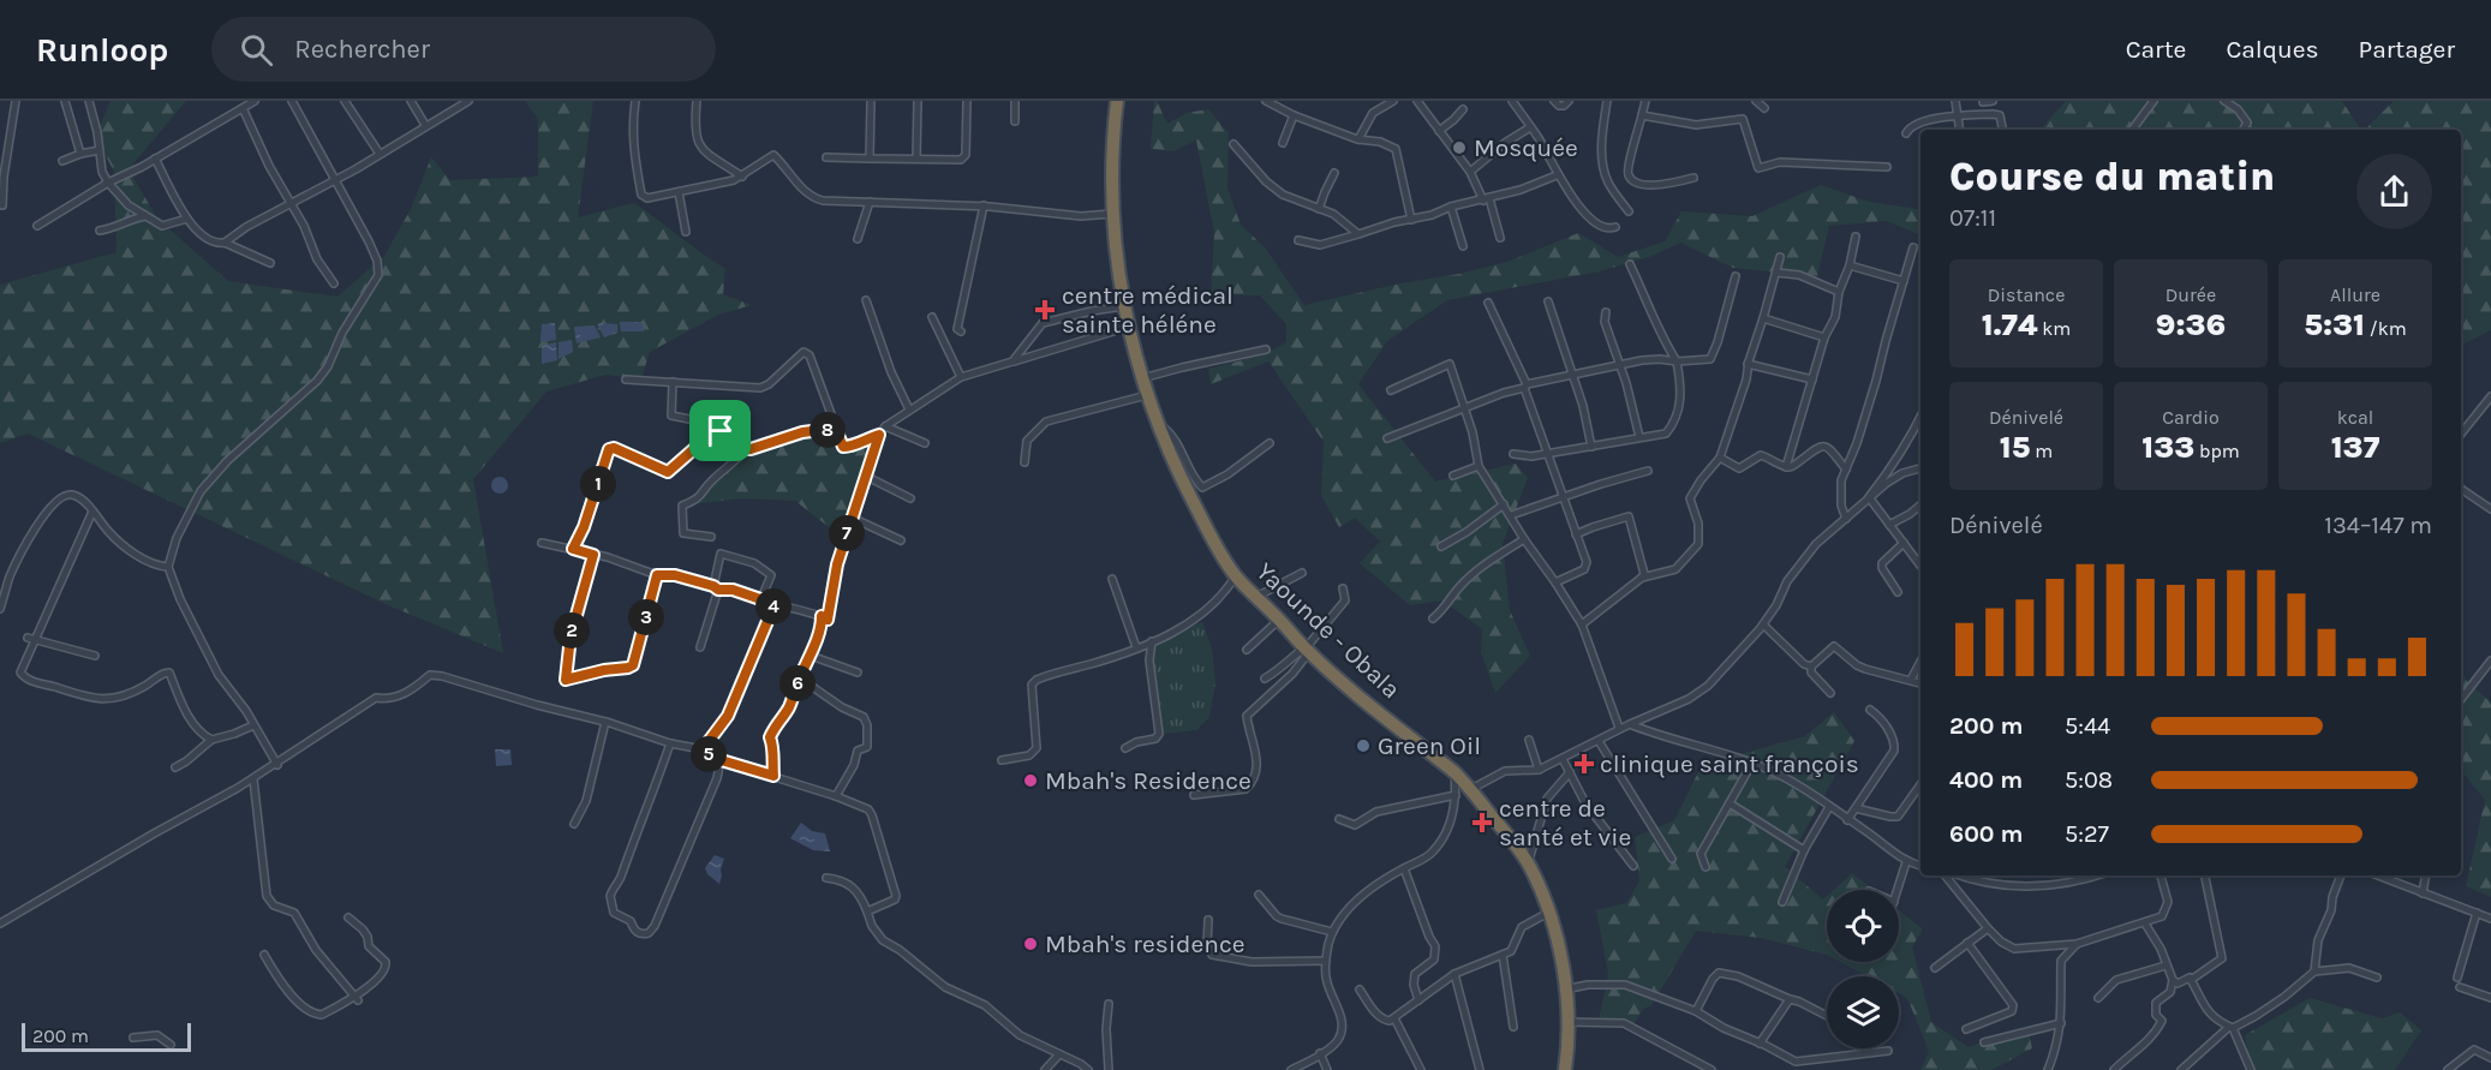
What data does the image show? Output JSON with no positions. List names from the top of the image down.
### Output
{
  "streets": {
    "highway": ["Yaounde - Obala"]
  },
  "places": {
    "other": [
      "Mosquée",
      "Green Oil",
      "Mbah's Residence",
      "Mbah's residence"
    ],
    "health": ["centre médical sainte héléne", "clinique saint françois", "centre de santé et vie"]
  },
  "scale_bar": "200 m",
  "page": {
    "header": "Runloop",
    "search": "Rechercher",
    "nav": ["Carte", "Calques", "Partager"],
    "heading": ["Course du matin", "07:11"],
    "stats": [
      ["Distance", "1.74 km"],
      ["Durée", "9:36"],
      ["Allure", "5:31 /km"],
      ["Dénivelé", "15 m"],
      ["Cardio", "133 bpm"],
      ["kcal", "137"]
    ],
    "pins": [
      "8",
      "1",
      "7",
      "4",
      "3",
      "2",
      "6",
      "5"
    ],
    "chart": ["Dénivelé", "134–147 m"],
    "list": [
      {
        "name": "200 m",
        "note": "5:44"
      },
      {
        "name": "400 m",
        "note": "5:08"
      },
      {
        "name": "600 m",
        "note": "5:27"
      }
    ],
    "scale": "200 m"
  }
}
